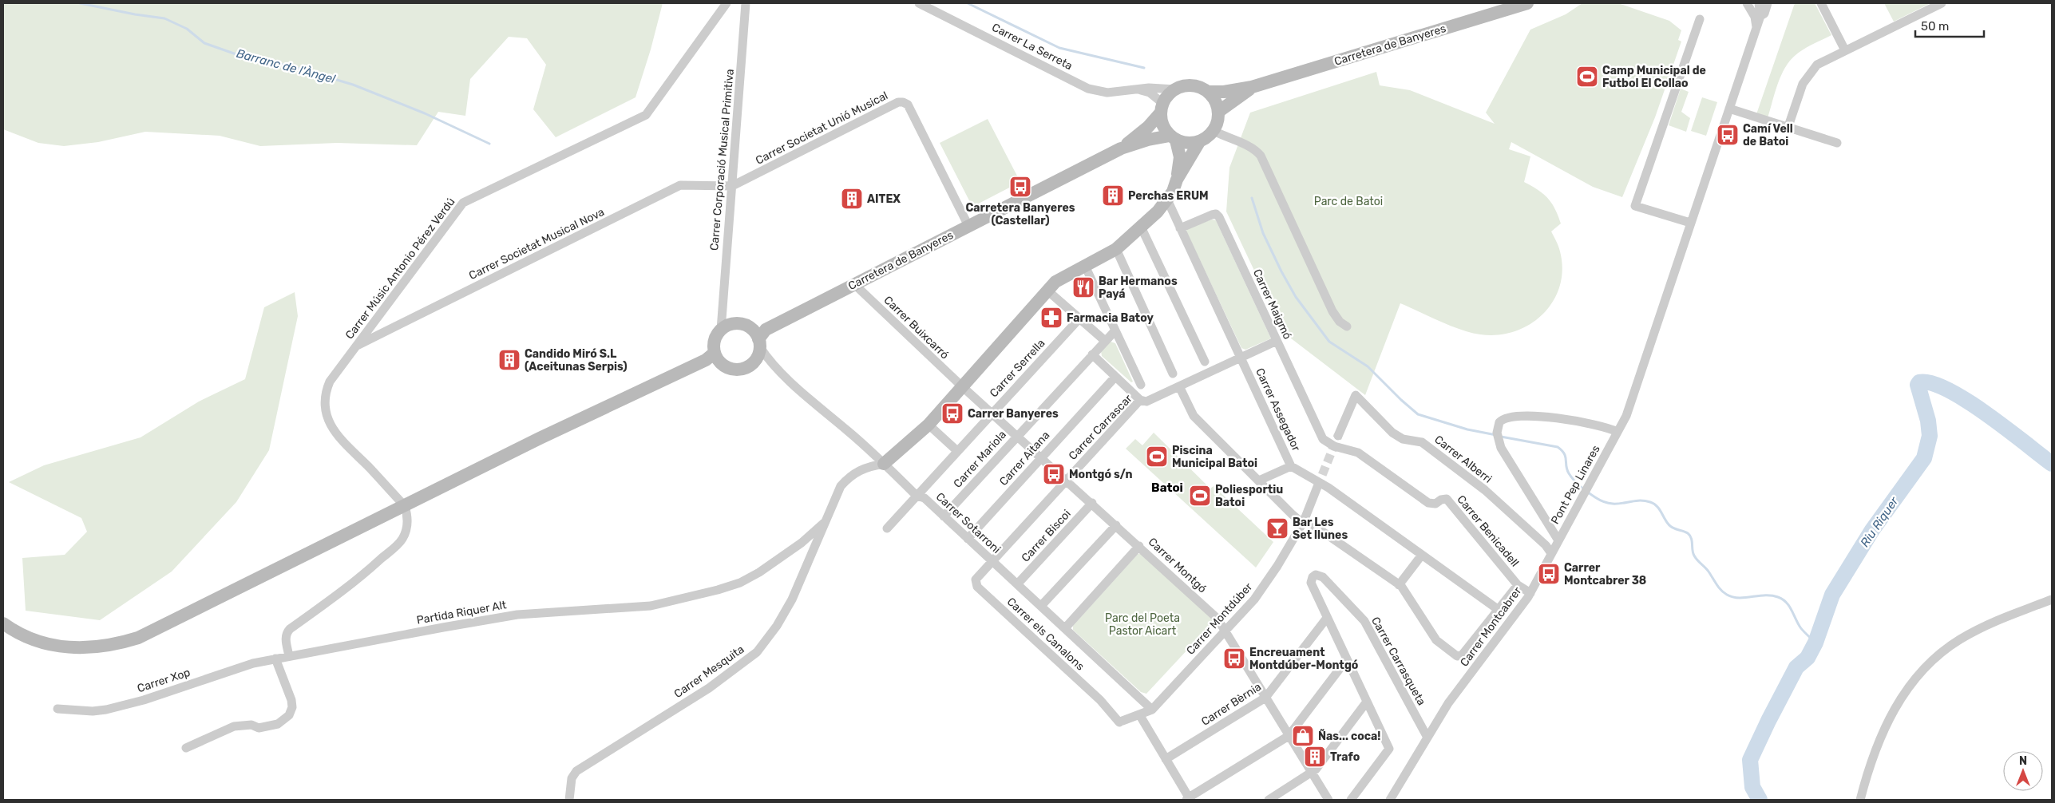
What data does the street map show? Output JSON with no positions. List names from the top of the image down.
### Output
{
  "streets": {
    "main road": ["Carretera de Banyeres"],
    "street": [
      "Carrer La Serreta",
      "Carrer Societat Unió Musical",
      "Carrer Corporació Musical Primitiva",
      "Carrer Societat Musical Nova",
      "Carrer Músic Antonio Pérez Verdú",
      "Carrer Maigmó",
      "Carrer Buixcarró",
      "Carrer Serrella",
      "Carrer Assegador",
      "Carrer Carrascar",
      "Carrer Aitana",
      "Carrer Mariola",
      "Carrer Alberri",
      "Pont Pep Linares",
      "Carrer Sotarroni",
      "Carrer Benicadell",
      "Carrer Biscoi",
      "Carrer Montgó",
      "Partida Riquer Alt",
      "Carrer Montdúber",
      "Carrer Montcabrer",
      "Carrer els Canalons",
      "Carrer Carrasqueta",
      "Carrer Mesquita",
      "Carrer Xop",
      "Carrer Bèrnia"
    ]
  },
  "crossings": [
    ["Carretera de Banyeres", "Carrer La Serreta"],
    ["Carretera de Banyeres", "Carrer Societat Unió Musical"],
    ["Carretera de Banyeres", "Carrer Corporació Musical Primitiva"],
    ["Carretera de Banyeres", "Carrer Buixcarró"],
    ["Carretera de Banyeres", "Carrer Sotarroni"],
    ["Carrer Societat Unió Musical", "Carrer Corporació Musical Primitiva"],
    ["Carrer Societat Unió Musical", "Carrer Societat Musical Nova"],
    ["Carrer Corporació Musical Primitiva", "Carrer Societat Musical Nova"],
    ["Carrer Corporació Musical Primitiva", "Carrer Sotarroni"],
    ["Carrer Societat Musical Nova", "Carrer Músic Antonio Pérez Verdú"],
    ["Carrer Maigmó", "Carrer Assegador"],
    ["Carrer Maigmó", "Carrer Carrascar"],
    ["Carrer Maigmó", "Carrer Benicadell"],
    ["Carrer Buixcarró", "Carrer Montgó"],
    ["Carrer Serrella", "Carrer Sotarroni"],
    ["Carrer Serrella", "Carrer Montgó"],
    ["Carrer Assegador", "Carrer Carrascar"],
    ["Carrer Assegador", "Carrer Montcabrer"],
    ["Carrer Carrascar", "Carrer Sotarroni"],
    ["Carrer Carrascar", "Carrer Montgó"],
    ["Carrer Carrascar", "Carrer els Canalons"],
    ["Carrer Aitana", "Carrer Sotarroni"],
    ["Carrer Aitana", "Carrer Montgó"],
    ["Carrer Mariola", "Carrer Sotarroni"],
    ["Carrer Mariola", "Carrer Montgó"],
    ["Carrer Alberri", "Carrer Montcabrer"],
    ["Pont Pep Linares", "Carrer Montcabrer"],
    ["Carrer Sotarroni", "Carrer Biscoi"],
    ["Carrer Sotarroni", "Carrer Montdúber"],
    ["Carrer Sotarroni", "Carrer els Canalons"],
    ["Carrer Benicadell", "Carrer Montcabrer"],
    ["Carrer Biscoi", "Carrer Montgó"],
    ["Carrer Montgó", "Carrer Montdúber"],
    ["Carrer Montgó", "Carrer Bèrnia"],
    ["Partida Riquer Alt", "Carrer Mesquita"],
    ["Partida Riquer Alt", "Carrer Xop"],
    ["Carrer Montdúber", "Carrer els Canalons"],
    ["Carrer Montcabrer", "Carrer Carrasqueta"],
    ["Carrer Carrasqueta", "Carrer Bèrnia"]
  ],
  "districts": ["Batoi"],
  "water": ["Barranc de l'Àngel", "Riu Riquer"],
  "parks": ["Parc de Batoi", "Parc del Poeta Pastor Aicart"],
  "places": {
    "sports": ["Camp Municipal de Futbol El Collao", "Piscina Municipal Batoi", "Poliesportiu Batoi"],
    "bus stop": [
      "Camí Vell de Batoi",
      "Carretera Banyeres (Castellar)",
      "Carrer Banyeres",
      "Montgó s/n",
      "Carrer Montcabrer 38",
      "Encreuament Montdúber-Montgó"
    ],
    "building": [
      "Perchas ERUM",
      "AITEX",
      "Candido Miró S.L (Aceitunas Serpis)",
      "Trafo"
    ],
    "restaurant": ["Bar Hermanos Payá"],
    "pharmacy": ["Farmacia Batoy"],
    "bar": ["Bar Les Set llunes"],
    "shop": ["Ñas... coca!"]
  },
  "scale_bar": "50 m",
  "north": "top"
}
